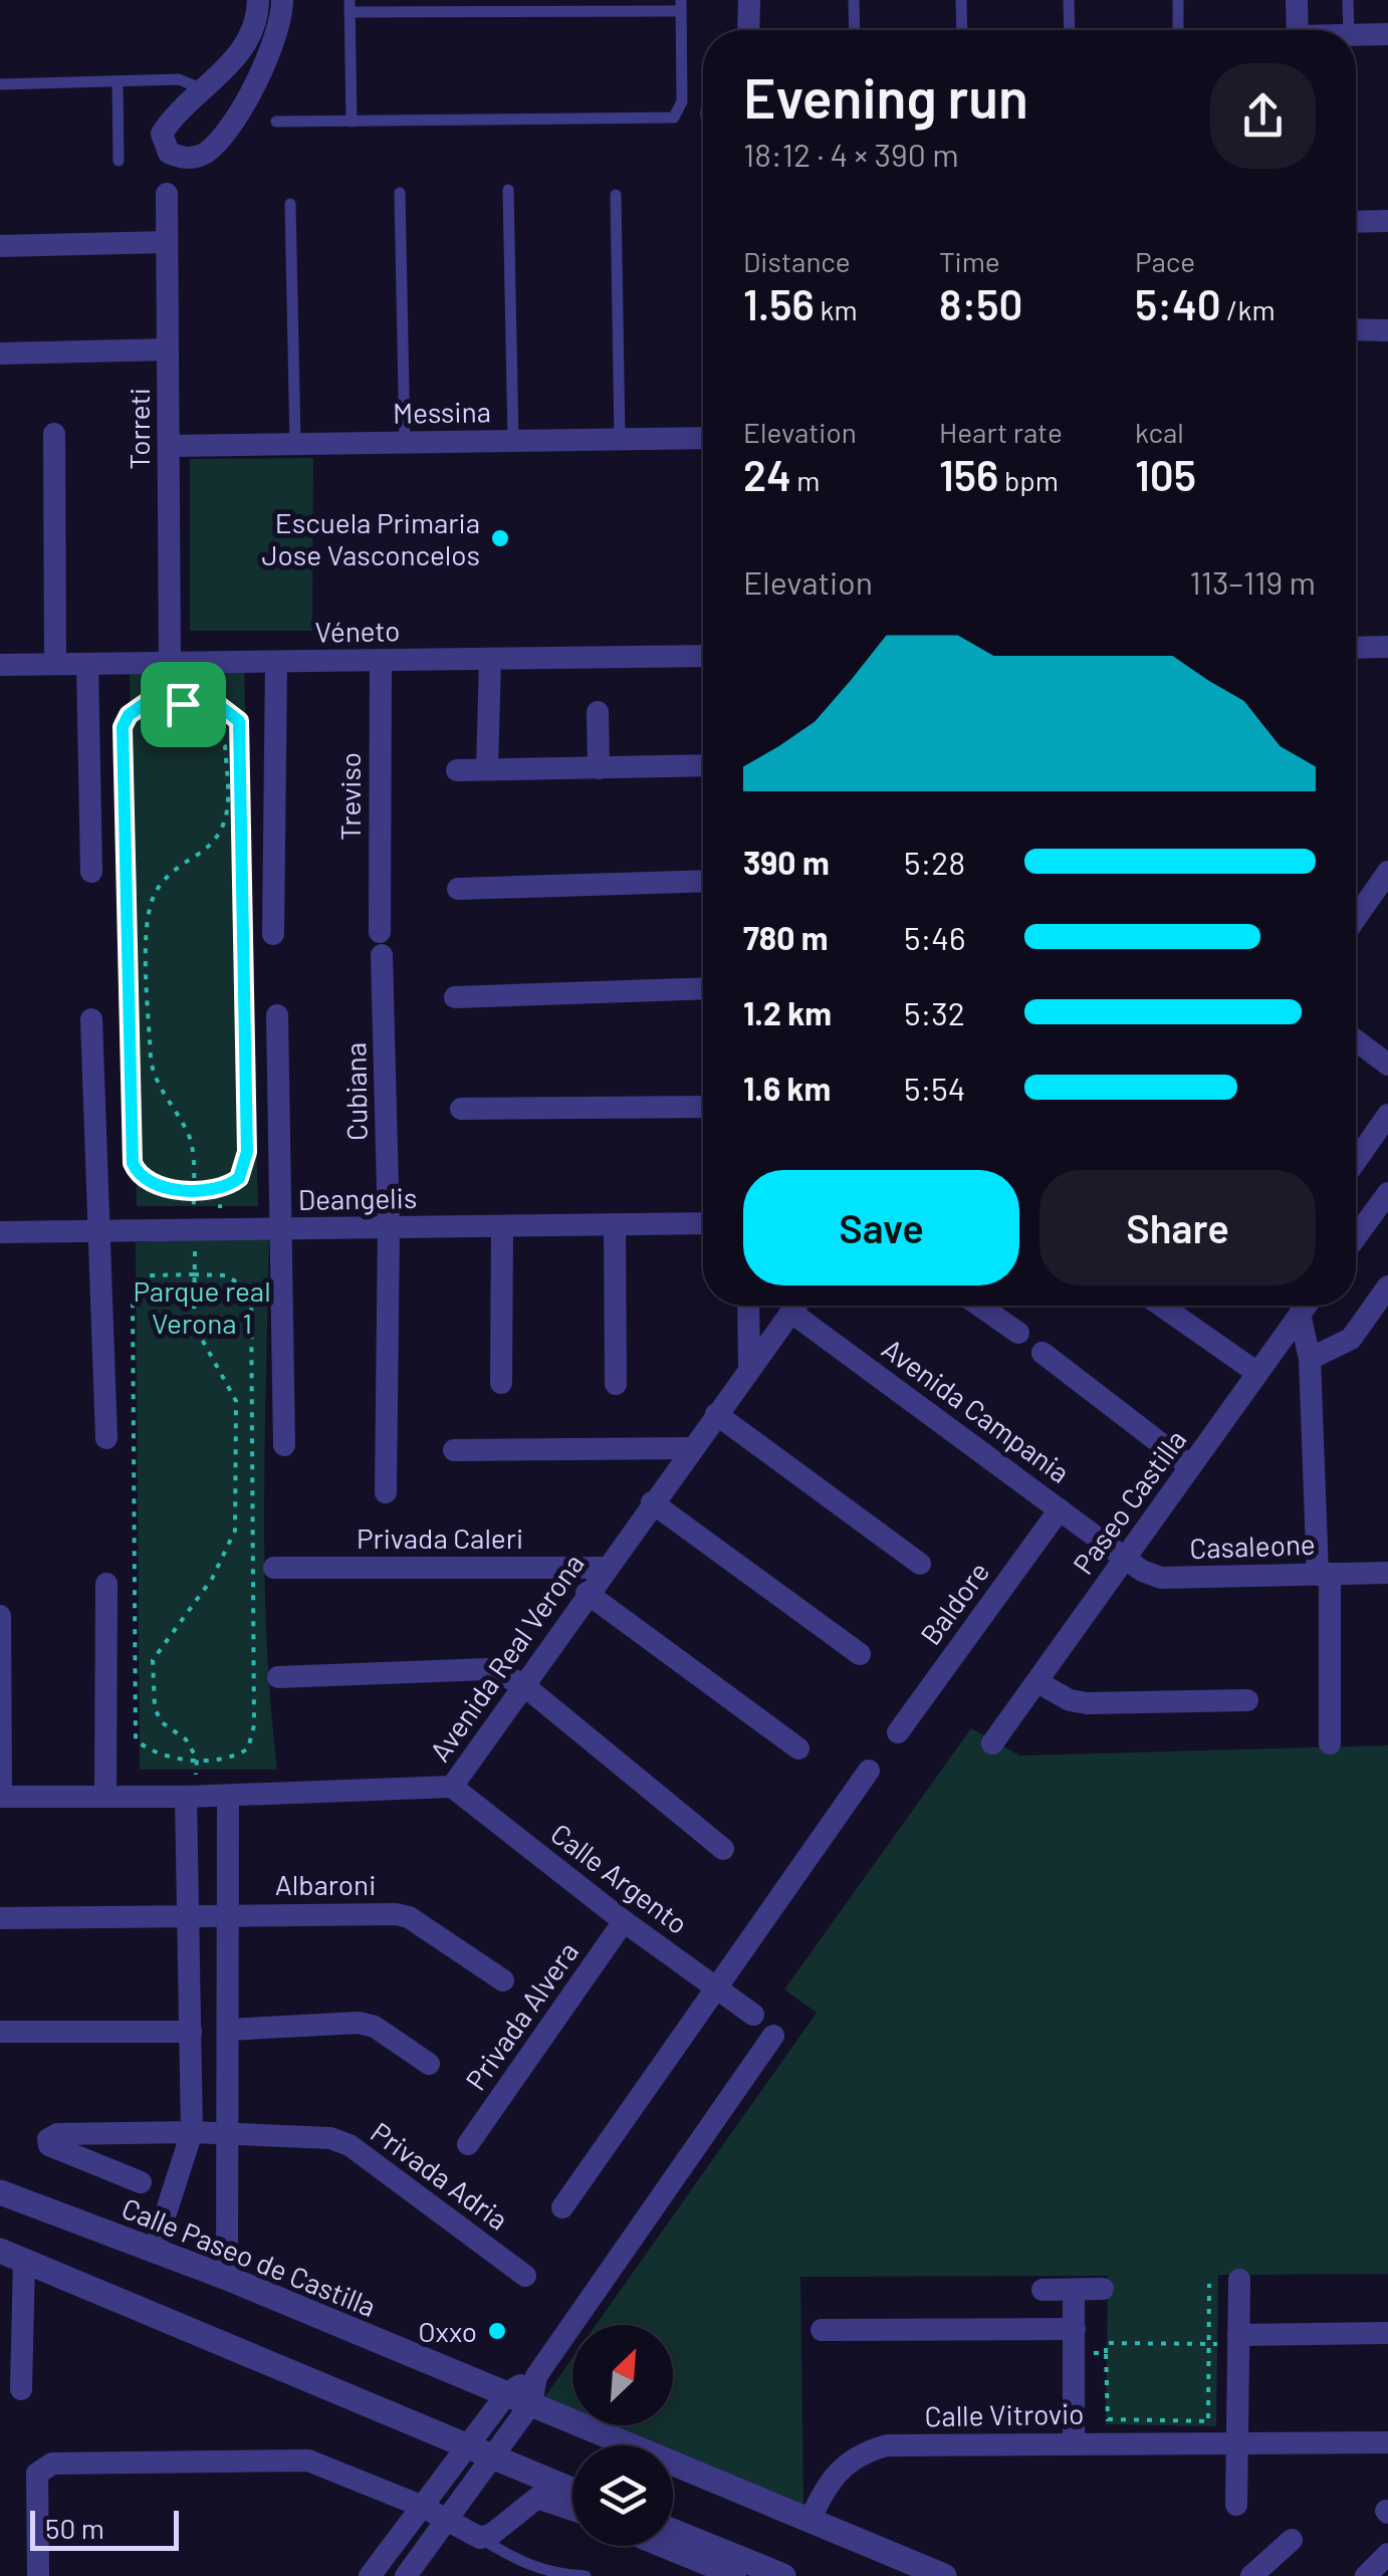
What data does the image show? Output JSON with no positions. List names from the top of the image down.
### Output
{
  "streets": {
    "street": [
      "Messina",
      "Torreti",
      "Véneto",
      "Treviso",
      "Cubiana",
      "Deangelis",
      "Avenida Campania",
      "Paseo Castilla",
      "Privada Caleri",
      "Casaleone",
      "Baldore",
      "Avenida Real Verona",
      "Calle Argento",
      "Albaroni",
      "Privada Alvera",
      "Privada Adria",
      "Calle Paseo de Castilla",
      "Calle Vitrovio"
    ]
  },
  "crossings": [
    ["Messina", "Torreti"],
    ["Torreti", "Véneto"],
    ["Véneto", "Treviso"],
    ["Treviso", "Cubiana"],
    ["Cubiana", "Deangelis"],
    ["Avenida Campania", "Paseo Castilla"],
    ["Avenida Campania", "Casaleone"],
    ["Avenida Campania", "Baldore"],
    ["Paseo Castilla", "Casaleone"],
    ["Privada Caleri", "Avenida Real Verona"],
    ["Avenida Real Verona", "Calle Argento"],
    ["Calle Argento", "Privada Alvera"],
    ["Calle Paseo de Castilla", "Calle Vitrovio"]
  ],
  "parks": ["Parque real Verona 1"],
  "places": ["Escuela Primaria Jose Vasconcelos", "Oxxo"],
  "scale_bar": "50 m",
  "north": "top right",
  "page": {
    "heading": ["Evening run", "18:12 · 4 × 390 m"],
    "stats": [
      ["Distance", "1.56 km"],
      ["Time", "8:50"],
      ["Pace", "5:40 /km"],
      ["Elevation", "24 m"],
      ["Heart rate", "156 bpm"],
      ["kcal", "105"]
    ],
    "chart": ["Elevation", "113–119 m"],
    "list": [
      {
        "name": "390 m",
        "note": "5:28"
      },
      {
        "name": "780 m",
        "note": "5:46"
      },
      {
        "name": "1.2 km",
        "note": "5:32"
      },
      {
        "name": "1.6 km",
        "note": "5:54"
      }
    ],
    "buttons": ["Save", "Share"],
    "scale": "50 m"
  }
}
